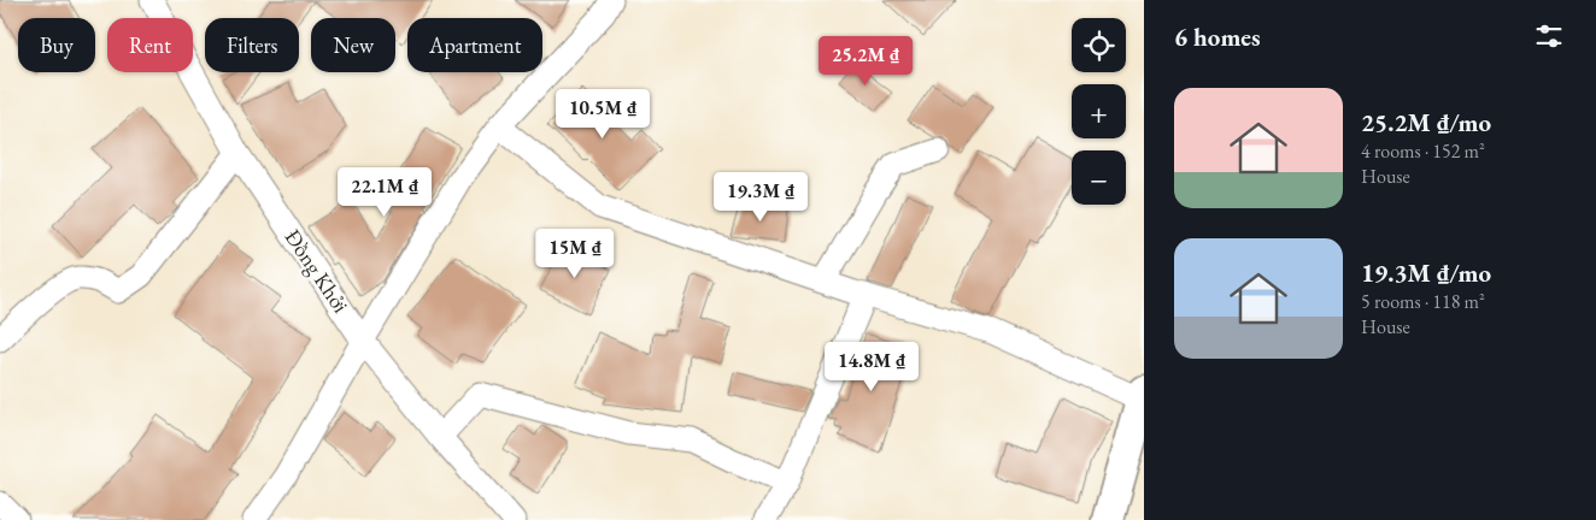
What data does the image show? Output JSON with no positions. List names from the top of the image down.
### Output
{
  "streets": {
    "street": ["Đồng Khởi"]
  },
  "page": {
    "heading": "6 homes",
    "map_buttons": ["+", "−"],
    "chip": [
      "Buy",
      "Rent",
      "Filters",
      "New",
      "Apartment"
    ],
    "price": [
      "25.2M ₫",
      "10.5M ₫",
      "22.1M ₫",
      "19.3M ₫",
      "15M ₫",
      "14.8M ₫"
    ],
    "list": [
      {
        "name": "25.2M ₫/mo",
        "note": "4 rooms · 152 m² · House"
      },
      {
        "name": "19.3M ₫/mo",
        "note": "5 rooms · 118 m² · House"
      }
    ]
  }
}
